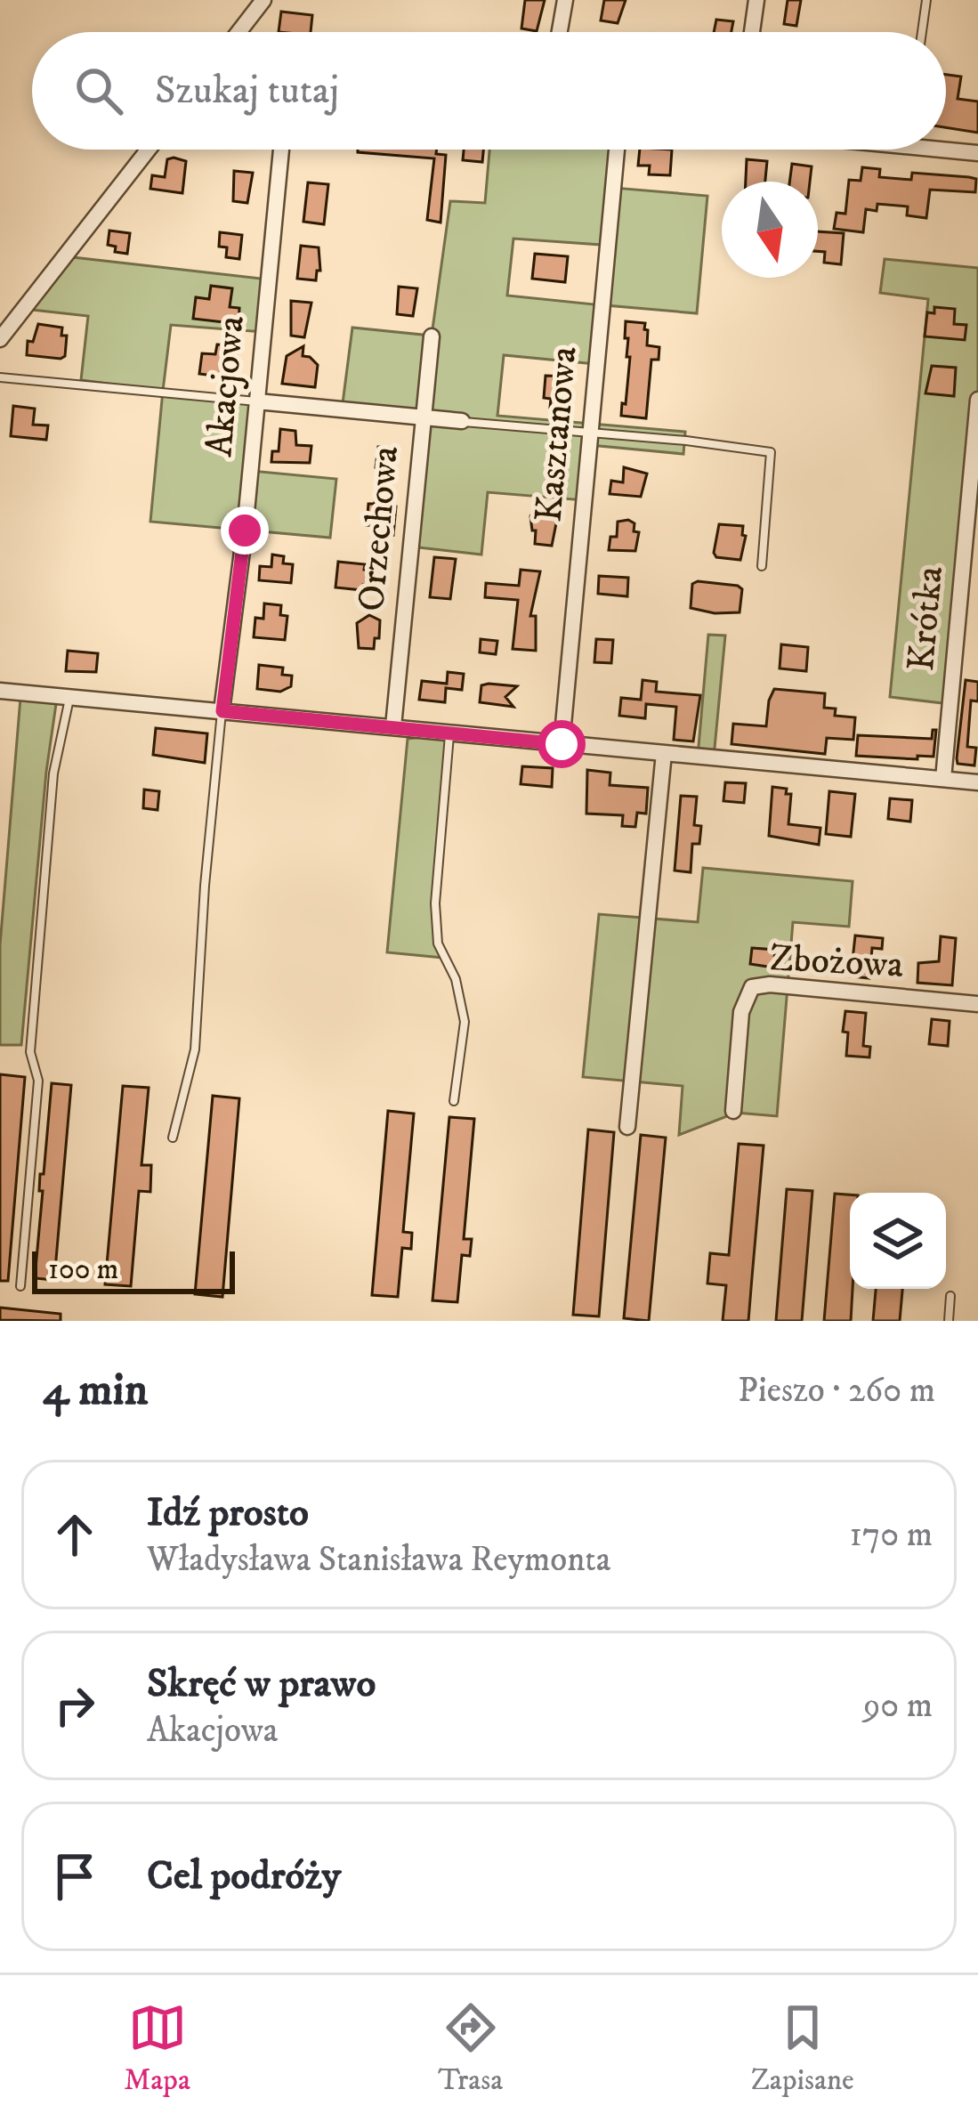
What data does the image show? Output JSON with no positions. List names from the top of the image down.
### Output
{
  "streets": {
    "street": [
      "Akacjowa",
      "Kasztanowa",
      "Orzechowa",
      "Krótka",
      "Zbożowa"
    ]
  },
  "scale_bar": "100 m",
  "north": "bottom",
  "page": {
    "search": "Szukaj tutaj",
    "scale": "100 m",
    "heading": ["4 min", "Pieszo · 260 m"],
    "list": [
      ["Idź prosto", "Władysława Stanisława Reymonta", "170 m"],
      ["Skręć w prawo", "Akacjowa", "90 m"],
      "Cel podróży"
    ],
    "nav": ["Mapa", "Trasa", "Zapisane"]
  }
}
